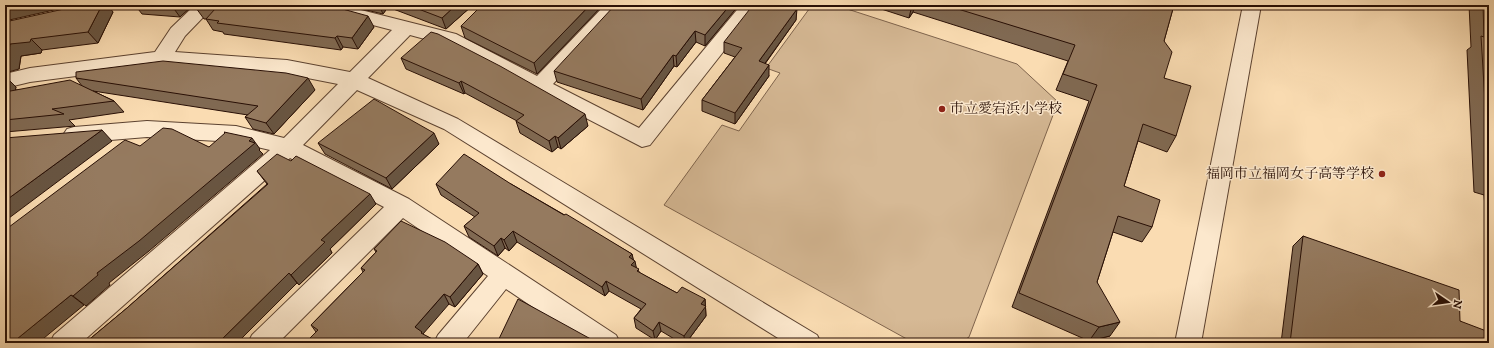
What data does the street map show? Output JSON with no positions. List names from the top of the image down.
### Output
{
  "places": ["市立愛宕浜小学校", "福岡市立福岡女子高等学校"],
  "north": "right"
}
